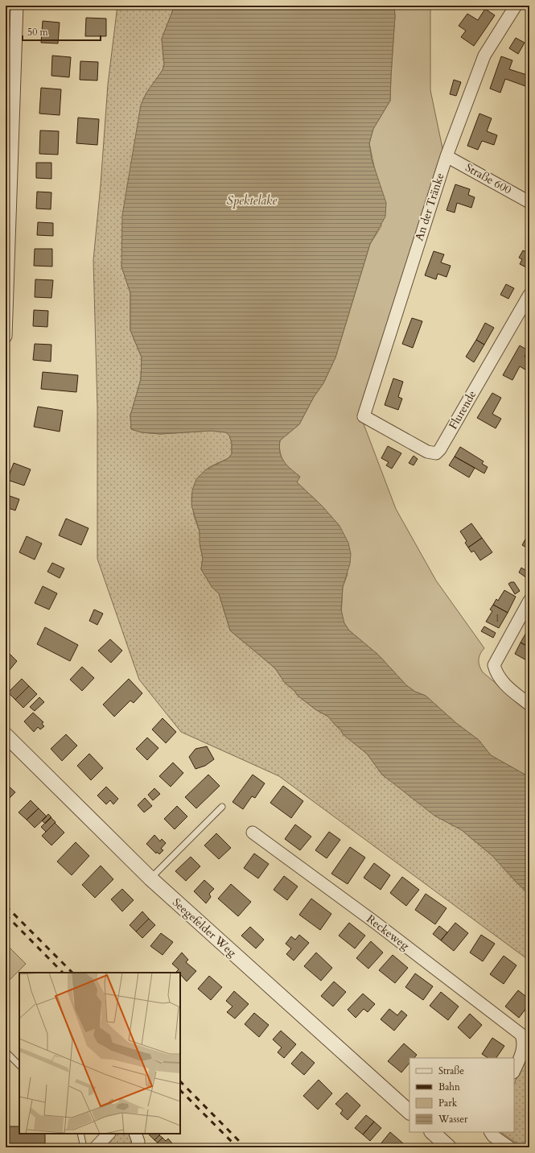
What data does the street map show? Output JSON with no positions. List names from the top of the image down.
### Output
{
  "streets": {
    "street": [
      "Straße 600",
      "An der Tränke",
      "Flurende",
      "Seegefelder Weg",
      "Reckeweg"
    ]
  },
  "crossings": [
    ["Straße 600", "An der Tränke"],
    ["An der Tränke", "Flurende"]
  ],
  "water": ["Spektelake"],
  "house_numbers": ["1"],
  "legend": [
    "Straße",
    "Bahn",
    "Park",
    "Wasser"
  ],
  "scale_bar": "50 m"
}
